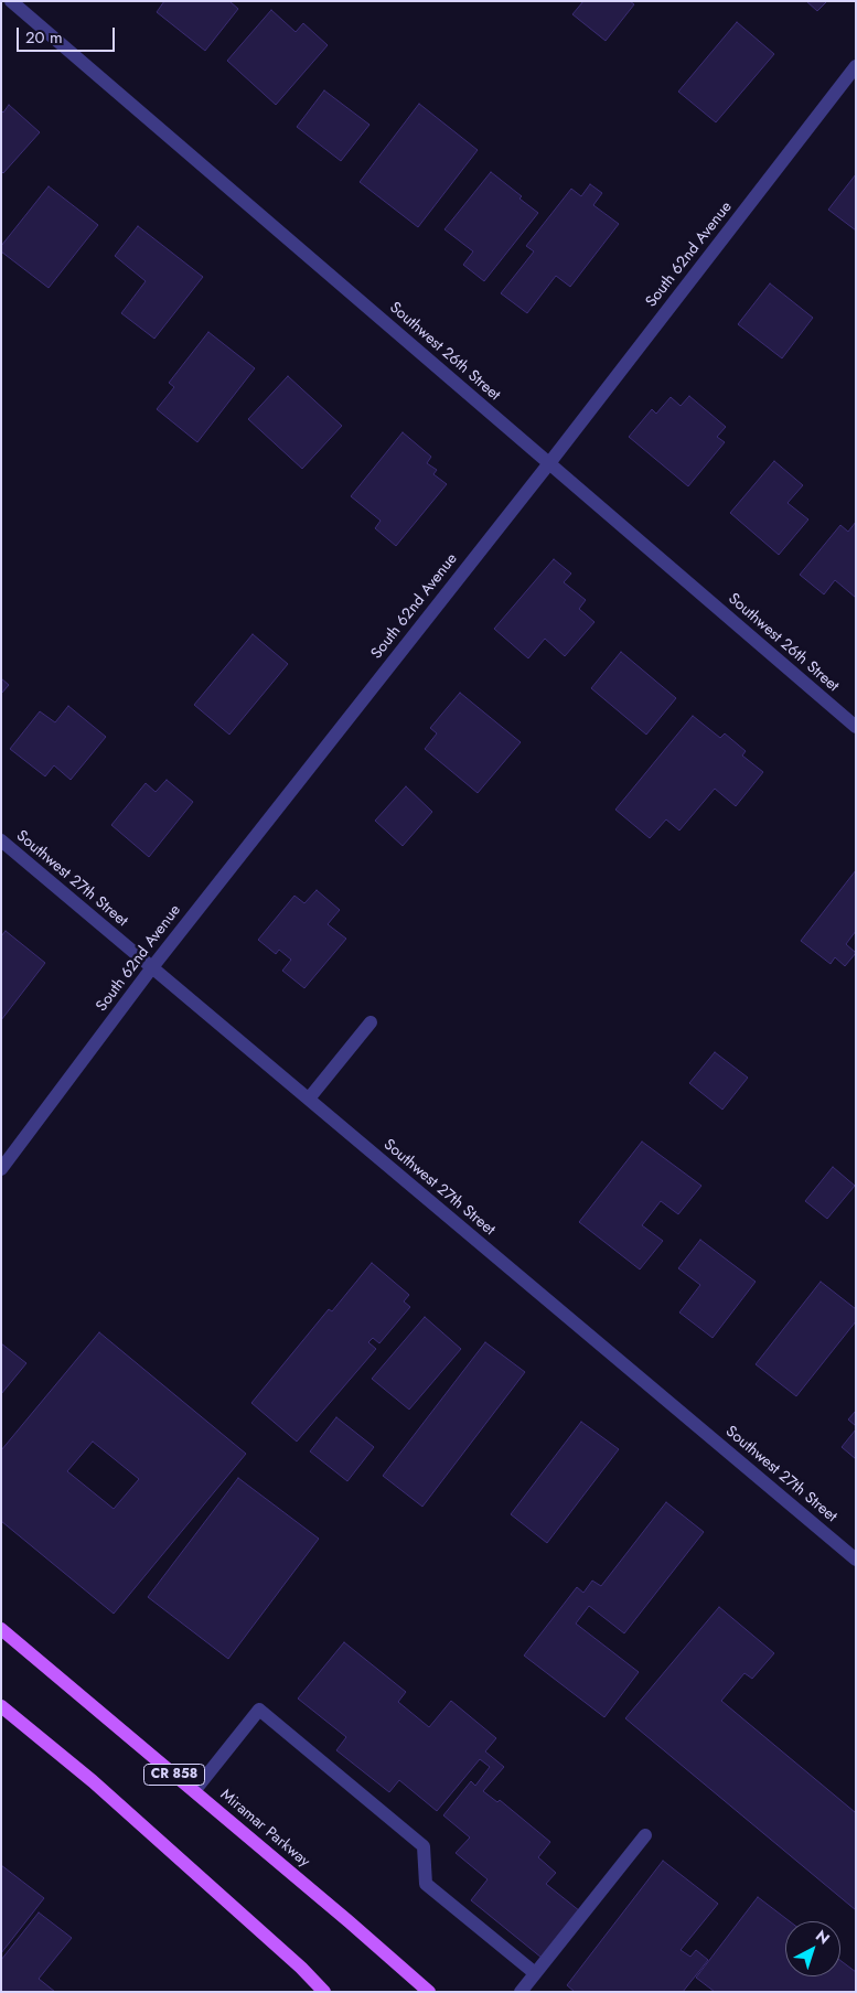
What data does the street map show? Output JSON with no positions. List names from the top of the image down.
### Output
{
  "streets": {
    "main road": ["CR 858", "Miramar Parkway"],
    "street": ["South 62nd Avenue", "Southwest 26th Street", "Southwest 27th Street"]
  },
  "crossings": [
    ["South 62nd Avenue", "Southwest 26th Street"],
    ["South 62nd Avenue", "Southwest 27th Street"]
  ],
  "scale_bar": "20 m",
  "north": "top right"
}
